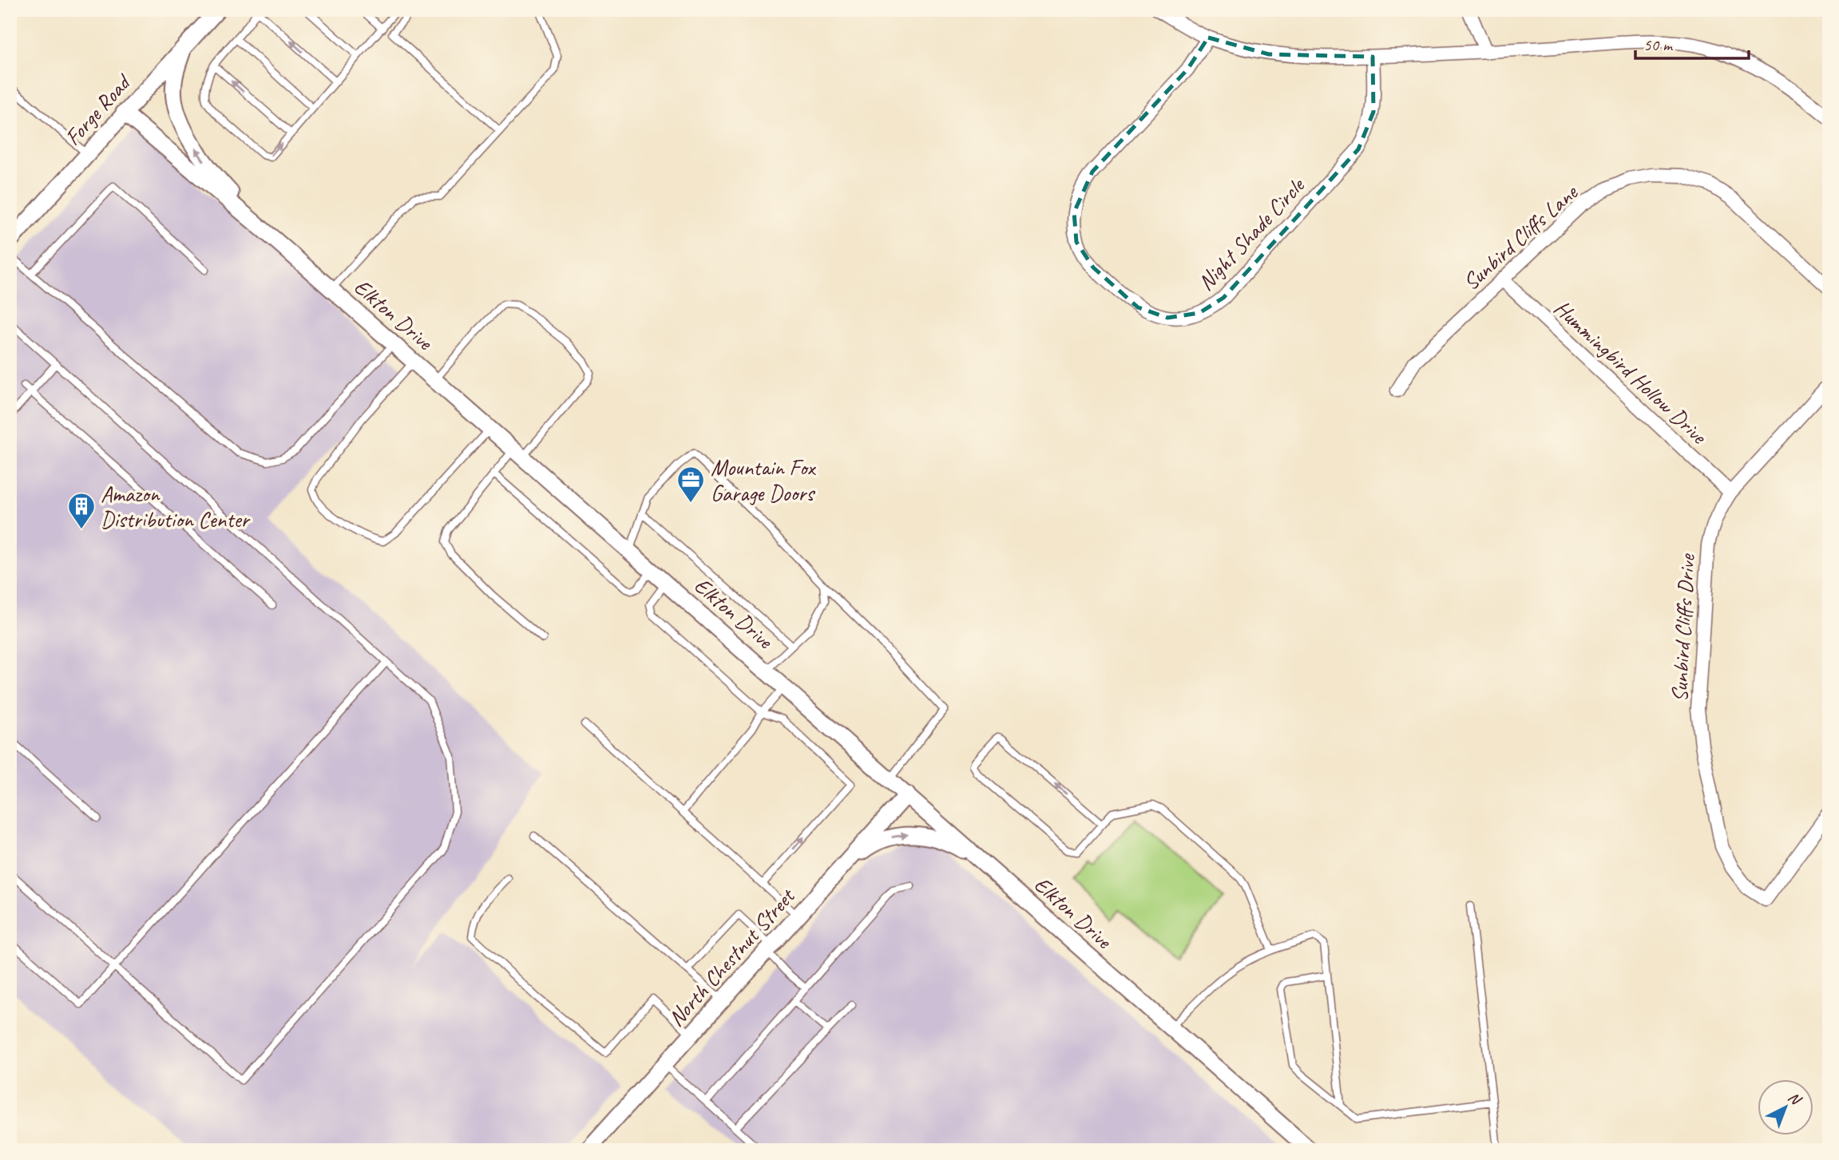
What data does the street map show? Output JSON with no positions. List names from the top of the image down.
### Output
{
  "streets": {
    "street": [
      "Forge Road",
      "Night Shade Circle",
      "Sunbird Cliffs Lane",
      "Elkton Drive",
      "Hummingbird Hollow Drive",
      "Sunbird Cliffs Drive",
      "North Chestnut Street"
    ]
  },
  "crossings": [
    ["Forge Road", "Elkton Drive"],
    ["Sunbird Cliffs Lane", "Hummingbird Hollow Drive"],
    ["Elkton Drive", "North Chestnut Street"],
    ["Hummingbird Hollow Drive", "Sunbird Cliffs Drive"]
  ],
  "places": {
    "office": ["Mountain Fox Garage Doors"],
    "building": ["Amazon Distribution Center"]
  },
  "scale_bar": "50 m",
  "north": "top right"
}
